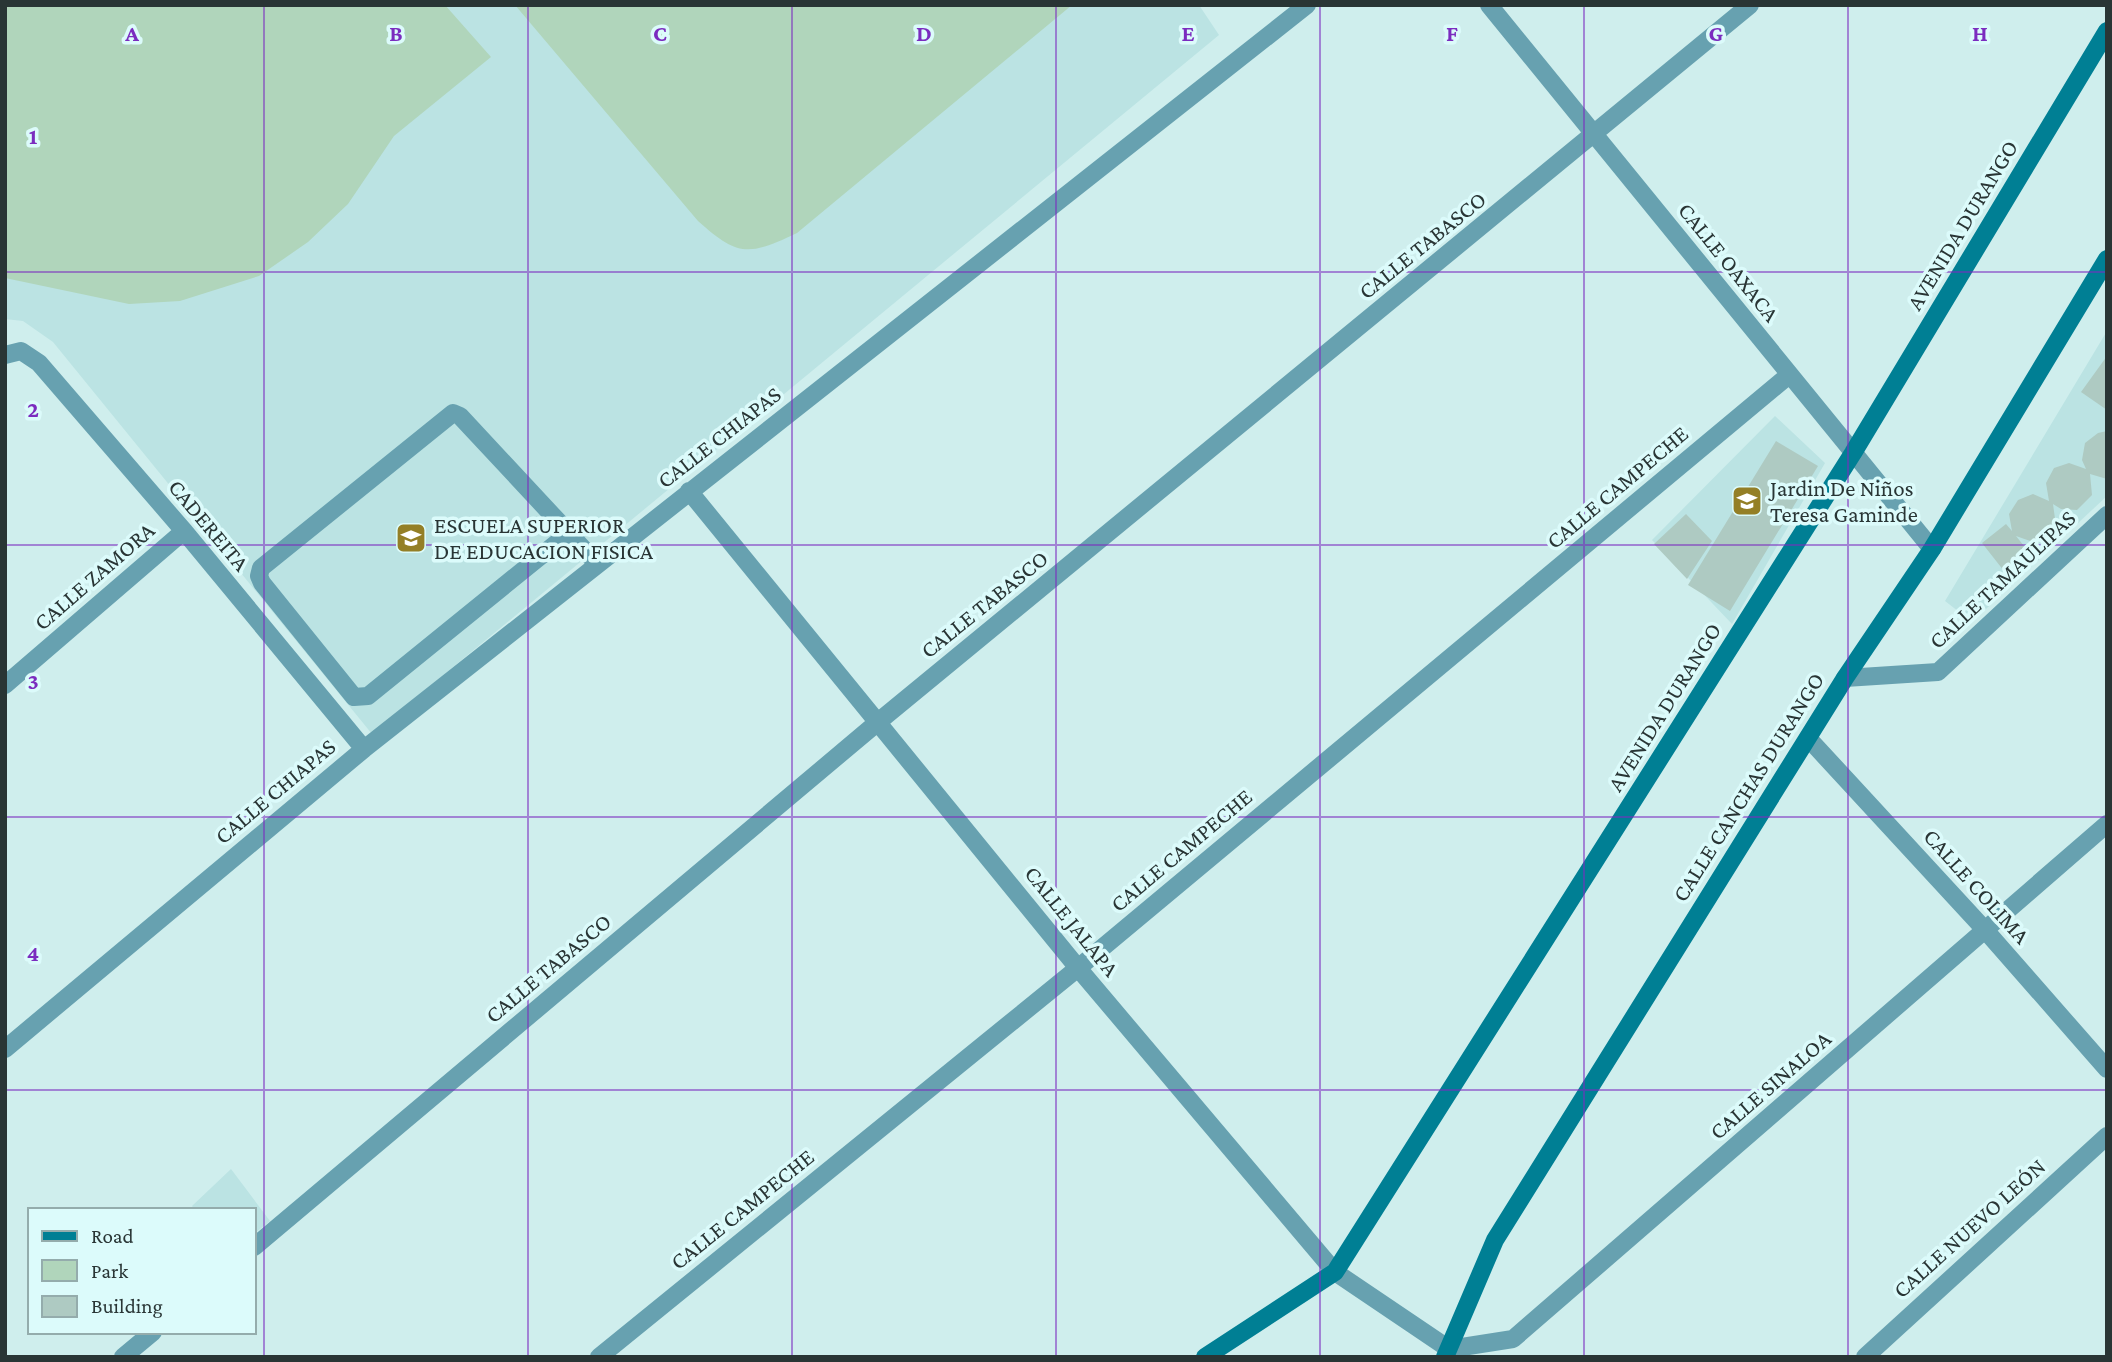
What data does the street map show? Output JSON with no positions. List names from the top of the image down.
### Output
{
  "streets": {
    "main road": ["AVENIDA DURANGO", "CALLE CANCHAS DURANGO"],
    "street": [
      "CALLE TABASCO",
      "CALLE OAXACA",
      "CALLE CHIAPAS",
      "CALLE CAMPECHE",
      "CADEREITA",
      "CALLE ZAMORA",
      "CALLE TAMAULIPAS",
      "CALLE COLIMA",
      "CALLE JALAPA",
      "CALLE SINALOA",
      "CALLE NUEVO LEÓN"
    ]
  },
  "crossings": [
    ["AVENIDA DURANGO", "CALLE OAXACA"],
    ["AVENIDA DURANGO", "CALLE JALAPA"],
    ["CALLE TABASCO", "CALLE OAXACA"],
    ["CALLE TABASCO", "CALLE JALAPA"],
    ["CALLE OAXACA", "CALLE CAMPECHE"],
    ["CALLE OAXACA", "CALLE CANCHAS DURANGO"],
    ["CALLE CHIAPAS", "CADEREITA"],
    ["CALLE CHIAPAS", "CALLE JALAPA"],
    ["CALLE CAMPECHE", "CALLE JALAPA"],
    ["CADEREITA", "CALLE ZAMORA"],
    ["CALLE TAMAULIPAS", "CALLE CANCHAS DURANGO"],
    ["CALLE CANCHAS DURANGO", "CALLE COLIMA"],
    ["CALLE CANCHAS DURANGO", "CALLE JALAPA"],
    ["CALLE CANCHAS DURANGO", "CALLE SINALOA"],
    ["CALLE COLIMA", "CALLE SINALOA"],
    ["CALLE JALAPA", "CALLE SINALOA"]
  ],
  "places": {
    "school or university": ["Jardin De Niños Teresa Gaminde", "ESCUELA SUPERIOR DE EDUCACION FISICA"]
  },
  "legend": ["Road", "Park", "Building"],
  "grid": {
    "columns": [
      "A",
      "B",
      "C",
      "D",
      "E",
      "F",
      "G",
      "H"
    ],
    "rows": [
      "1",
      "2",
      "3",
      "4"
    ]
  }
}
